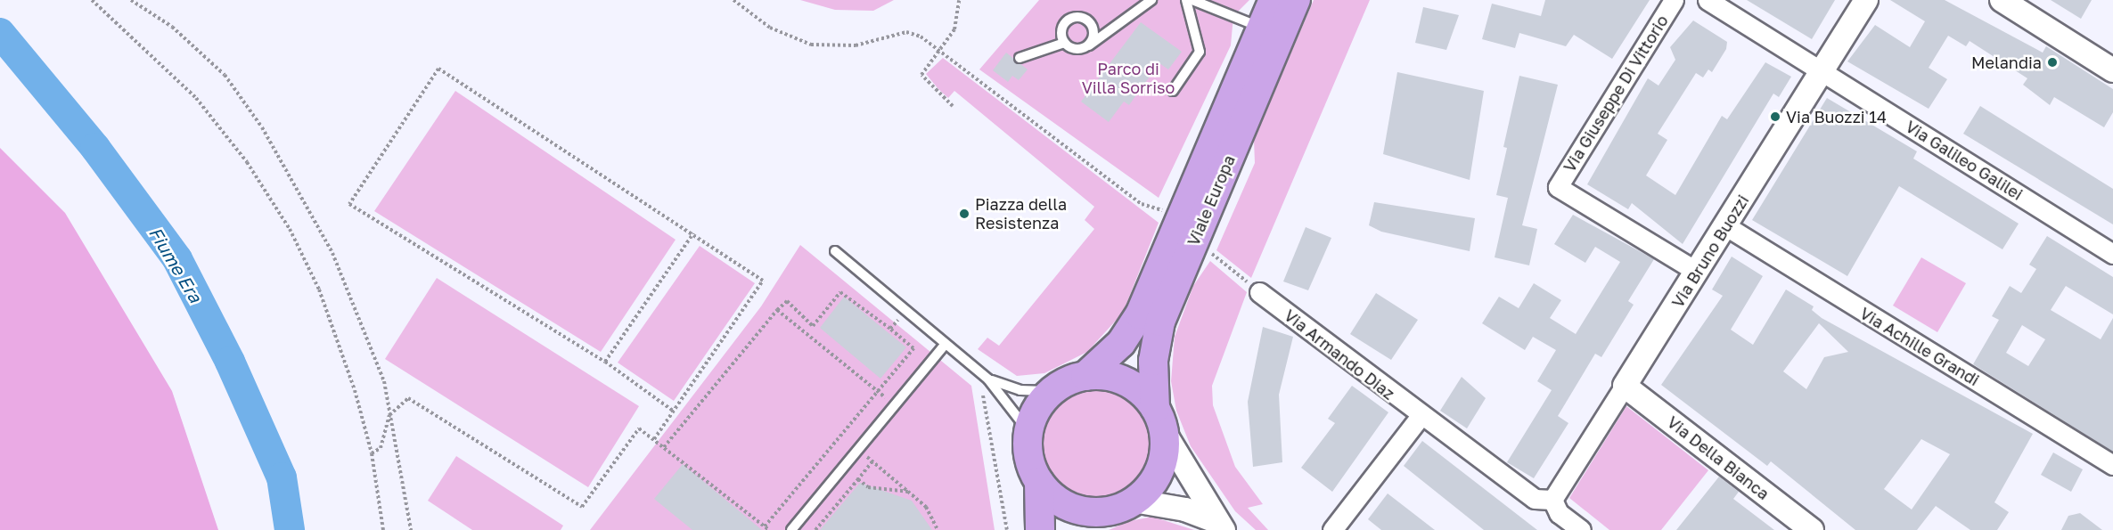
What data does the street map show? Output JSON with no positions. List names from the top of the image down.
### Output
{
  "streets": {
    "main road": ["Viale Europa"],
    "street": [
      "Via Giuseppe Di Vittorio",
      "Via Galileo Galilei",
      "Via Bruno Buozzi",
      "Via Achille Grandi",
      "Via Armando Diaz",
      "Via Della Bianca"
    ]
  },
  "crossings": [
    ["Via Giuseppe Di Vittorio", "Via Bruno Buozzi"],
    ["Via Galileo Galilei", "Via Bruno Buozzi"],
    ["Via Bruno Buozzi", "Via Achille Grandi"],
    ["Via Bruno Buozzi", "Via Armando Diaz"],
    ["Via Bruno Buozzi", "Via Della Bianca"]
  ],
  "water": ["Fiume Era"],
  "parks": ["Parco di Villa Sorriso"],
  "places": ["Melandia", "Via Buozzi 14", "Piazza della Resistenza"]
}
